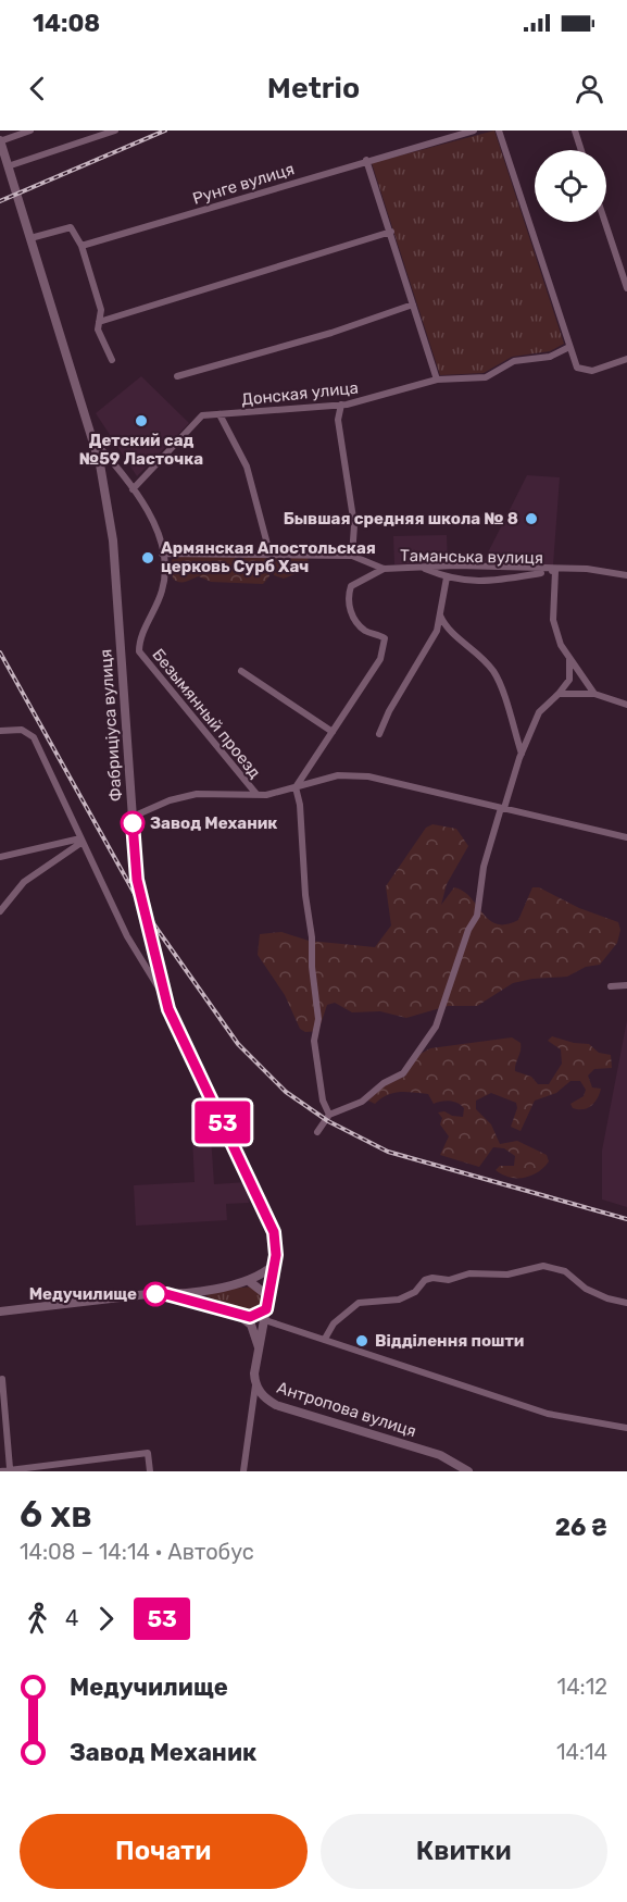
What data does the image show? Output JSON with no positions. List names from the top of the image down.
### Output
{
  "streets": {
    "main road": ["Фабриціуса вулиця", "Антропова вулиця"],
    "street": [
      "Рунге вулиця",
      "Донская улица",
      "Таманська вулиця",
      "Безымянный проезд"
    ]
  },
  "crossings": [
    ["Донская улица", "Безымянный проезд"],
    ["Таманська вулиця", "Безымянный проезд"],
    ["Безымянный проезд", "Фабриціуса вулиця"],
    ["Фабриціуса вулиця", "Антропова вулиця"]
  ],
  "places": [
    "Детский сад №59 Ласточка",
    "Бывшая средняя школа № 8",
    "Армянская Апостольская церковь Сурб Хач",
    "Завод Механик",
    "Медучилище",
    "Відділення пошти"
  ],
  "lines": ["bus line 53"],
  "page": {
    "status": "14:08",
    "header": "Metrio",
    "on_map": "53",
    "heading": ["6 хв", "14:08 – 14:14 · Автобус", "26 ₴"],
    "legs": ["4", "53"],
    "list": [
      {
        "name": "Медучилище",
        "value": "14:12"
      },
      {
        "name": "Завод Механик",
        "value": "14:14"
      }
    ],
    "buttons": ["Почати", "Квитки"]
  }
}
